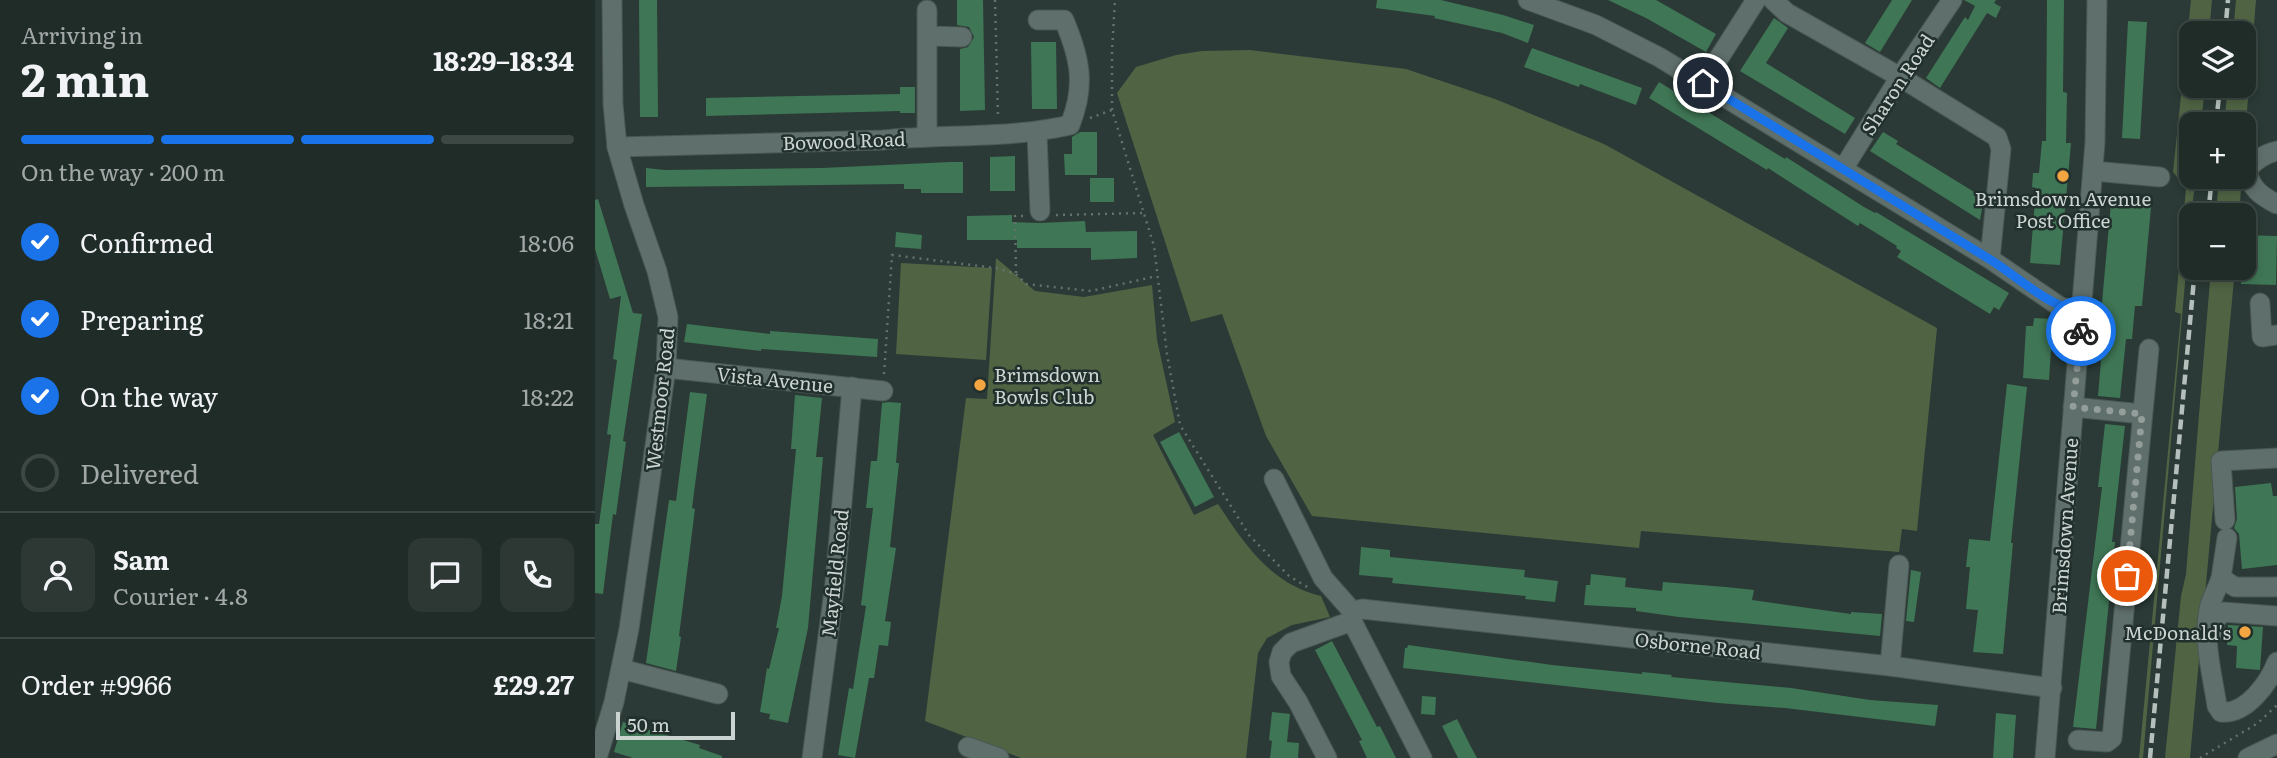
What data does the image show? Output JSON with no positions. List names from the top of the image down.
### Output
{
  "streets": {
    "street": [
      "Sharon Road",
      "Bowood Road",
      "Vista Avenue",
      "Westmoor Road",
      "Brimsdown Avenue",
      "Mayfield Road",
      "Osborne Road"
    ]
  },
  "crossings": [
    ["Bowood Road", "Westmoor Road"],
    ["Vista Avenue", "Westmoor Road"],
    ["Vista Avenue", "Mayfield Road"],
    ["Brimsdown Avenue", "Osborne Road"]
  ],
  "places": ["Brimsdown Avenue Post Office", "Brimsdown Bowls Club", "McDonald's"],
  "scale_bar": "50 m",
  "page": {
    "heading": ["2 min", "Arriving in", "18:29–18:34"],
    "panel": [
      "Sam",
      "Courier · 4.8",
      "Order #9966",
      "£29.27"
    ],
    "map_buttons": ["+", "−"],
    "bar": "On the way · 200 m",
    "list": [
      ["Confirmed", "18:06"],
      ["Preparing", "18:21"],
      ["On the way", "18:22"],
      "Delivered"
    ],
    "scale": "50 m"
  }
}
